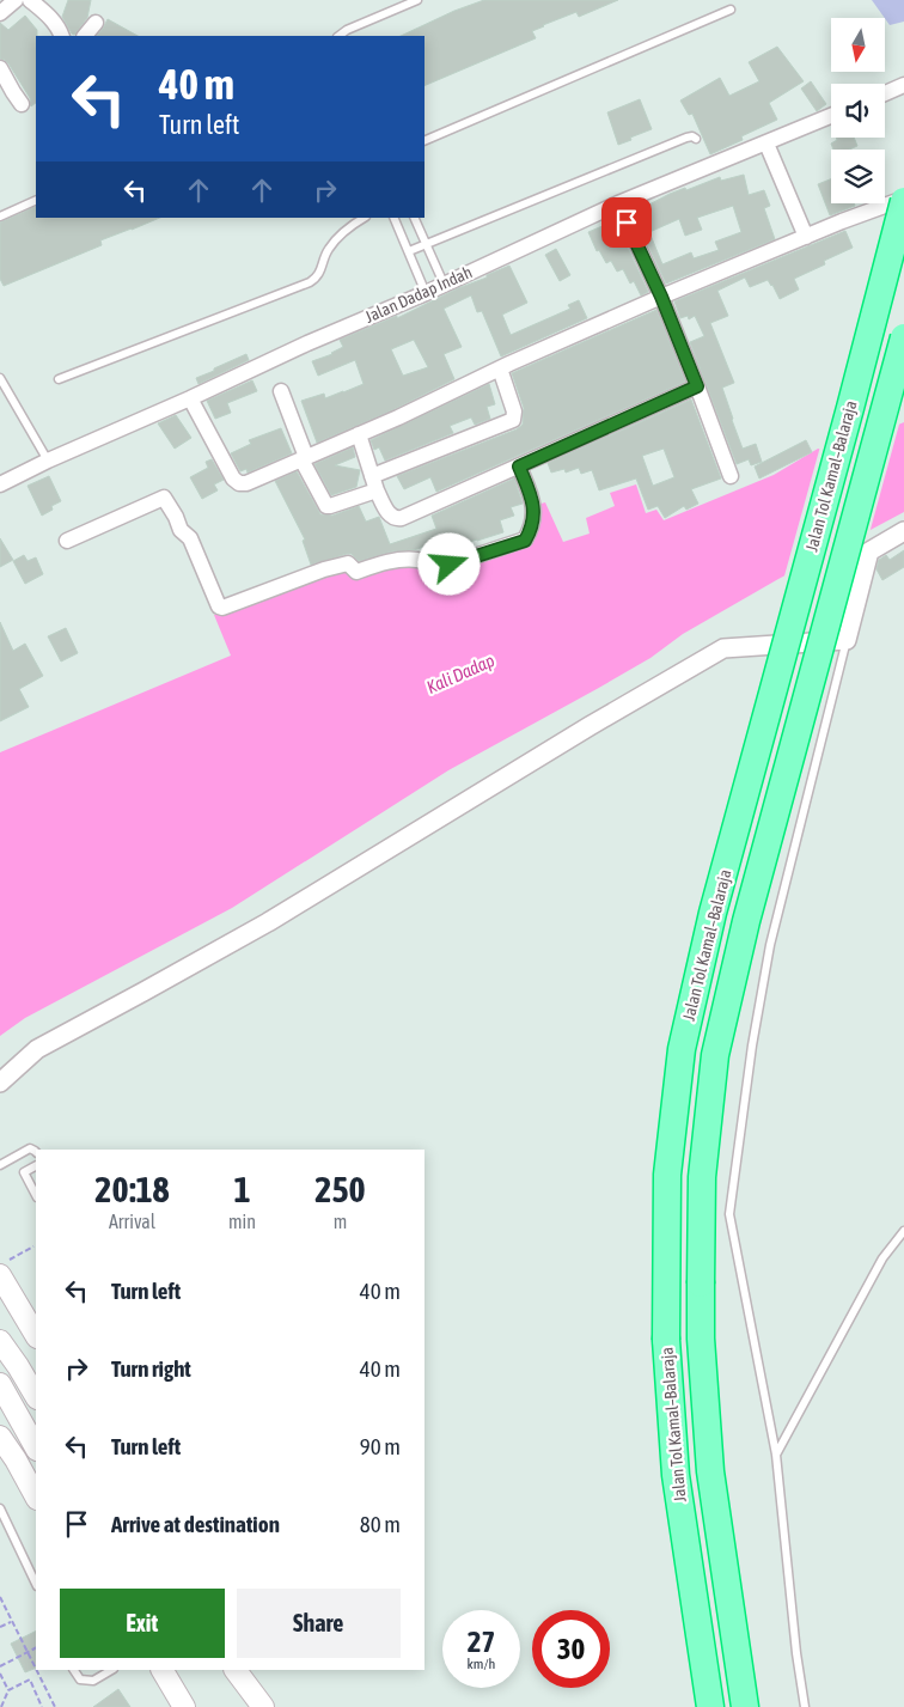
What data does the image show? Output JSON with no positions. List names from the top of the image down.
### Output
{
  "streets": {
    "highway": ["Jalan Tol Kamal–Balaraja"],
    "street": ["Jalan Dadap Indah"]
  },
  "water": ["Kali Dadap"],
  "north": "bottom",
  "page": {
    "turn": ["40 m", "Turn left"],
    "eta": [
      "20:18",
      "Arrival",
      "1",
      "min",
      "250",
      "m"
    ],
    "list": [
      {
        "name": "Turn left",
        "value": "40 m"
      },
      {
        "name": "Turn right",
        "value": "40 m"
      },
      {
        "name": "Turn left",
        "value": "90 m"
      },
      {
        "name": "Arrive at destination",
        "value": "80 m"
      }
    ],
    "buttons": ["Exit", "Share"],
    "speed": "27 km/h",
    "limit": "30"
  }
}
